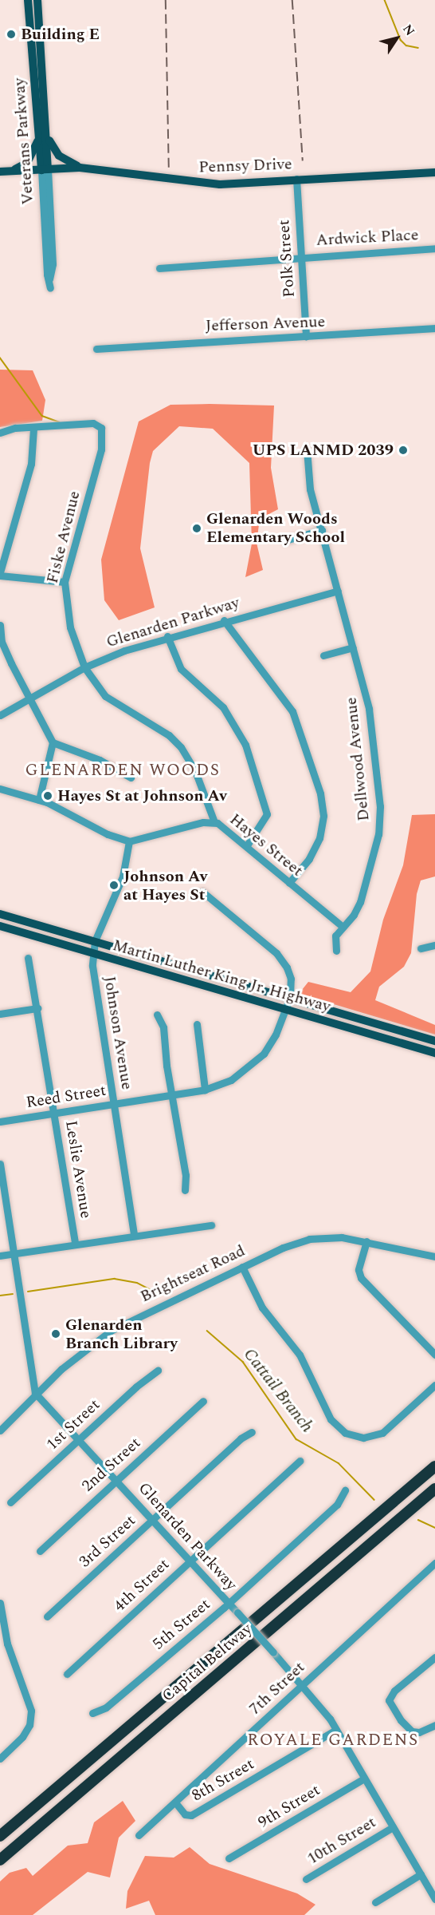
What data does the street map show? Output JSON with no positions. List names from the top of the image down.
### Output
{
  "streets": {
    "highway": ["Capital Beltway"],
    "main road": ["Veterans Parkway", "Pennsy Drive", "Martin Luther King Jr. Highway"],
    "street": [
      "Ardwick Place",
      "Polk Street",
      "Jefferson Avenue",
      "Fiske Avenue",
      "Glenarden Parkway",
      "Dellwood Avenue",
      "Hayes Street",
      "Johnson Avenue",
      "Reed Street",
      "Leslie Avenue",
      "Brightseat Road",
      "1st Street",
      "2nd Street",
      "3rd Street",
      "4th Street",
      "5th Street",
      "7th Street",
      "8th Street",
      "9th Street",
      "10th Street"
    ]
  },
  "crossings": [
    ["Veterans Parkway", "Pennsy Drive"],
    ["Pennsy Drive", "Polk Street"],
    ["Ardwick Place", "Polk Street"],
    ["Polk Street", "Jefferson Avenue"],
    ["Fiske Avenue", "Glenarden Parkway"],
    ["Fiske Avenue", "Hayes Street"],
    ["Glenarden Parkway", "Dellwood Avenue"],
    ["Glenarden Parkway", "Brightseat Road"],
    ["Glenarden Parkway", "1st Street"],
    ["Glenarden Parkway", "2nd Street"],
    ["Glenarden Parkway", "3rd Street"],
    ["Glenarden Parkway", "4th Street"],
    ["Glenarden Parkway", "5th Street"],
    ["Glenarden Parkway", "7th Street"],
    ["Glenarden Parkway", "8th Street"],
    ["Glenarden Parkway", "9th Street"],
    ["Glenarden Parkway", "10th Street"],
    ["Dellwood Avenue", "Hayes Street"],
    ["Hayes Street", "Johnson Avenue"],
    ["Martin Luther King Jr. Highway", "Johnson Avenue"],
    ["Martin Luther King Jr. Highway", "Reed Street"],
    ["Johnson Avenue", "Reed Street"],
    ["Reed Street", "Leslie Avenue"],
    ["7th Street", "8th Street"]
  ],
  "districts": ["GLENARDEN WOODS", "ROYALE GARDENS"],
  "water": ["Cattail Branch"],
  "places": [
    "Building E",
    "UPS LANMD 2039",
    "Glenarden Woods Elementary School",
    "Hayes St at Johnson Av",
    "Johnson Av at Hayes St",
    "Glenarden Branch Library"
  ],
  "north": "top right"
}
